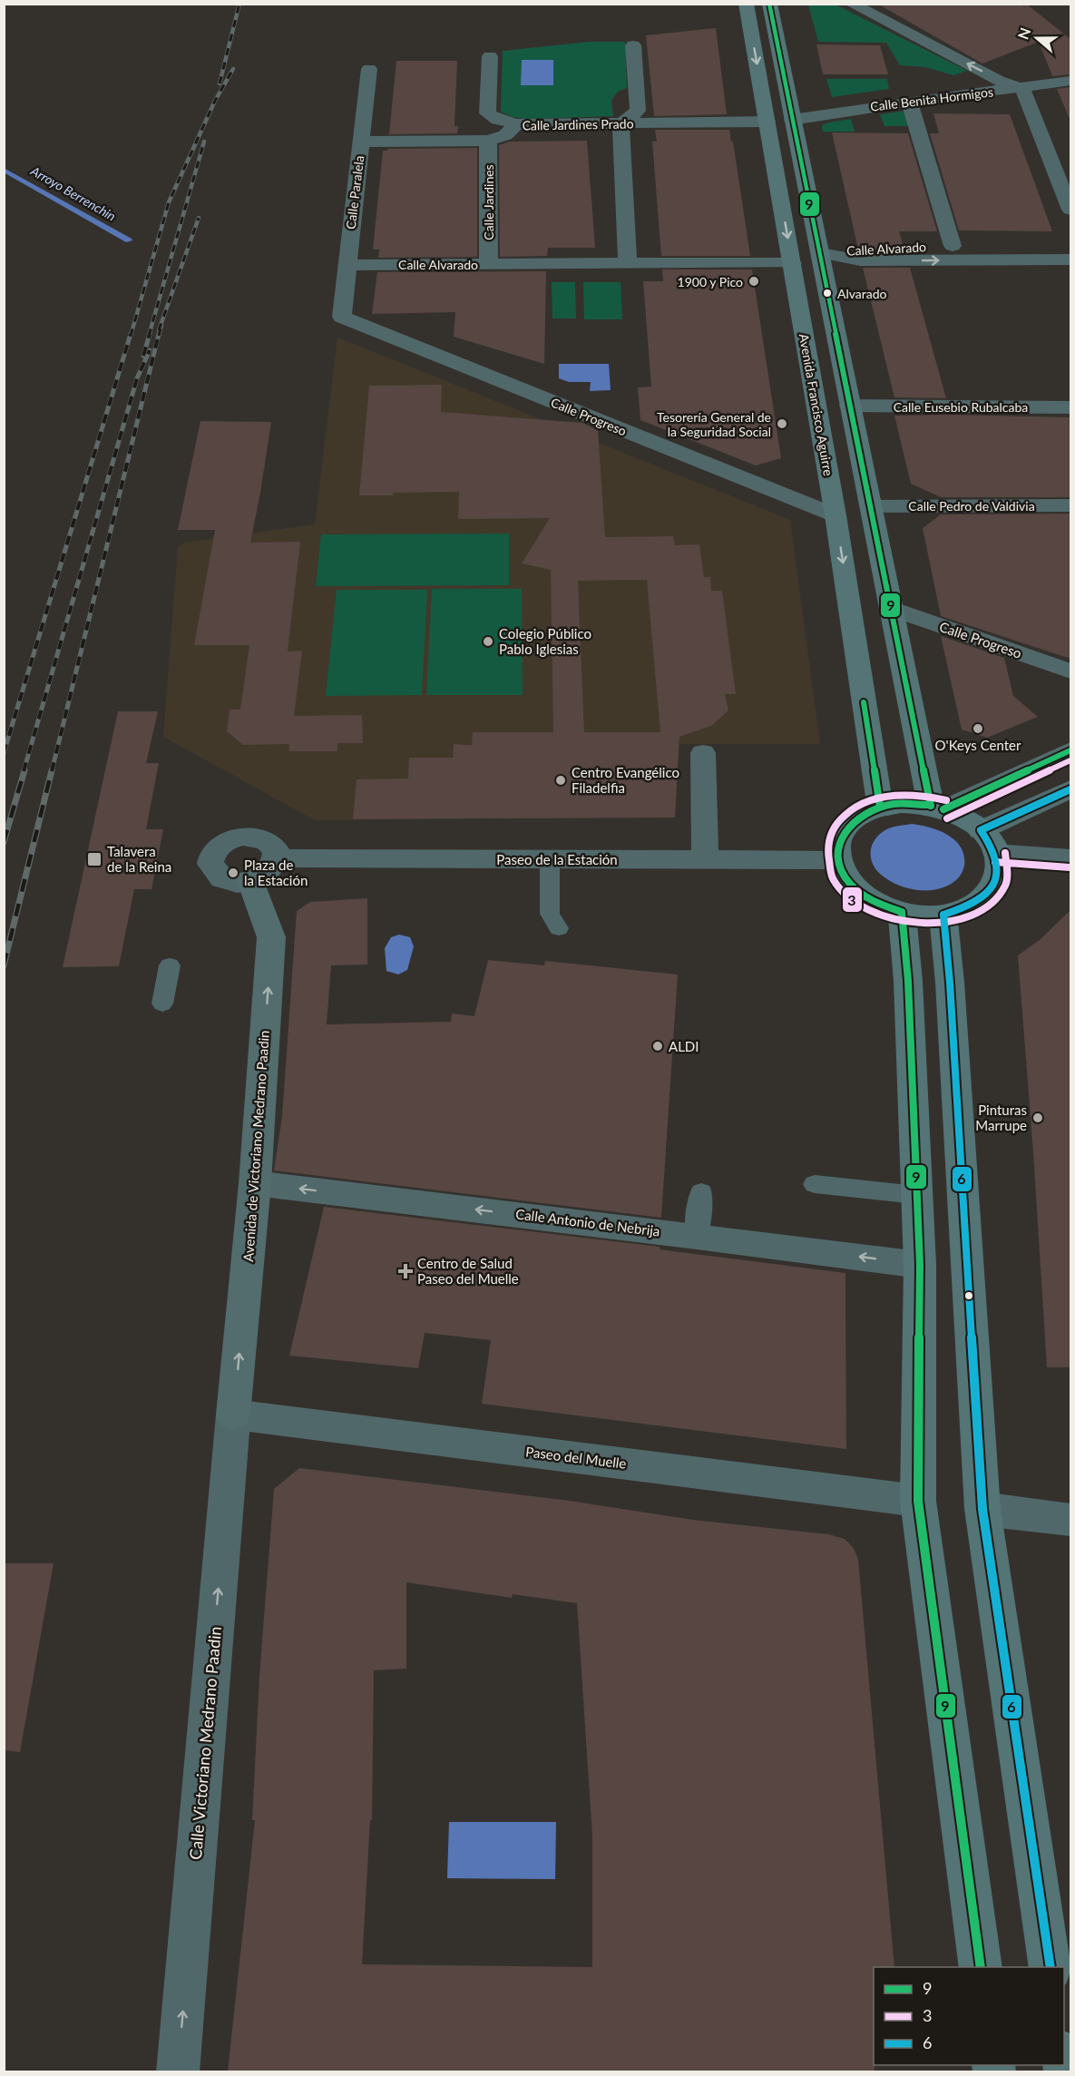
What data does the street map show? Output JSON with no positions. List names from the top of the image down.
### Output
{
  "streets": {
    "main road": ["Avenida Francisco Aguirre"],
    "street": [
      "Calle Benita Hormigos",
      "Calle Jardines Prado",
      "Calle Paralela",
      "Calle Jardines",
      "Calle Alvarado",
      "Calle Eusebio Rubalcaba",
      "Calle Progreso",
      "Calle Pedro de Valdivia",
      "Paseo de la Estación",
      "Avenida de Victoriano Medrano Paadin",
      "Calle Antonio de Nebrija",
      "Paseo del Muelle",
      "Calle Victoriano Medrano Paadin"
    ]
  },
  "crossings": [
    ["Calle Jardines Prado", "Calle Paralela"],
    ["Calle Jardines Prado", "Calle Jardines"],
    ["Calle Jardines Prado", "Avenida Francisco Aguirre"],
    ["Calle Paralela", "Calle Alvarado"],
    ["Calle Paralela", "Calle Progreso"],
    ["Calle Jardines", "Calle Alvarado"],
    ["Calle Alvarado", "Avenida Francisco Aguirre"],
    ["Avenida Francisco Aguirre", "Calle Progreso"],
    ["Avenida Francisco Aguirre", "Paseo de la Estación"],
    ["Paseo de la Estación", "Avenida de Victoriano Medrano Paadin"],
    ["Avenida de Victoriano Medrano Paadin", "Calle Antonio de Nebrija"],
    ["Avenida de Victoriano Medrano Paadin", "Paseo del Muelle"],
    ["Avenida de Victoriano Medrano Paadin", "Calle Victoriano Medrano Paadin"],
    ["Paseo del Muelle", "Calle Victoriano Medrano Paadin"]
  ],
  "one_way": ["Avenida de Victoriano Medrano Paadin", "Calle Antonio de Nebrija", "Calle Victoriano Medrano Paadin"],
  "water": ["Arroyo Berrenchin"],
  "places": {
    "other": [
      "1900 y Pico",
      "Alvarado",
      "Tesorería General de la Seguridad Social",
      "Colegio Público Pablo Iglesias",
      "O'Keys Center",
      "Centro Evangélico Filadelfia",
      "Plaza de la Estación",
      "ALDI",
      "Pinturas Marrupe"
    ],
    "transit": ["Talavera de la Reina"],
    "health": ["Centro de Salud Paseo del Muelle"]
  },
  "lines": ["transit line 9", "transit line 3", "transit line 6"],
  "legend": ["9", "3", "6"],
  "north": "left"
}
